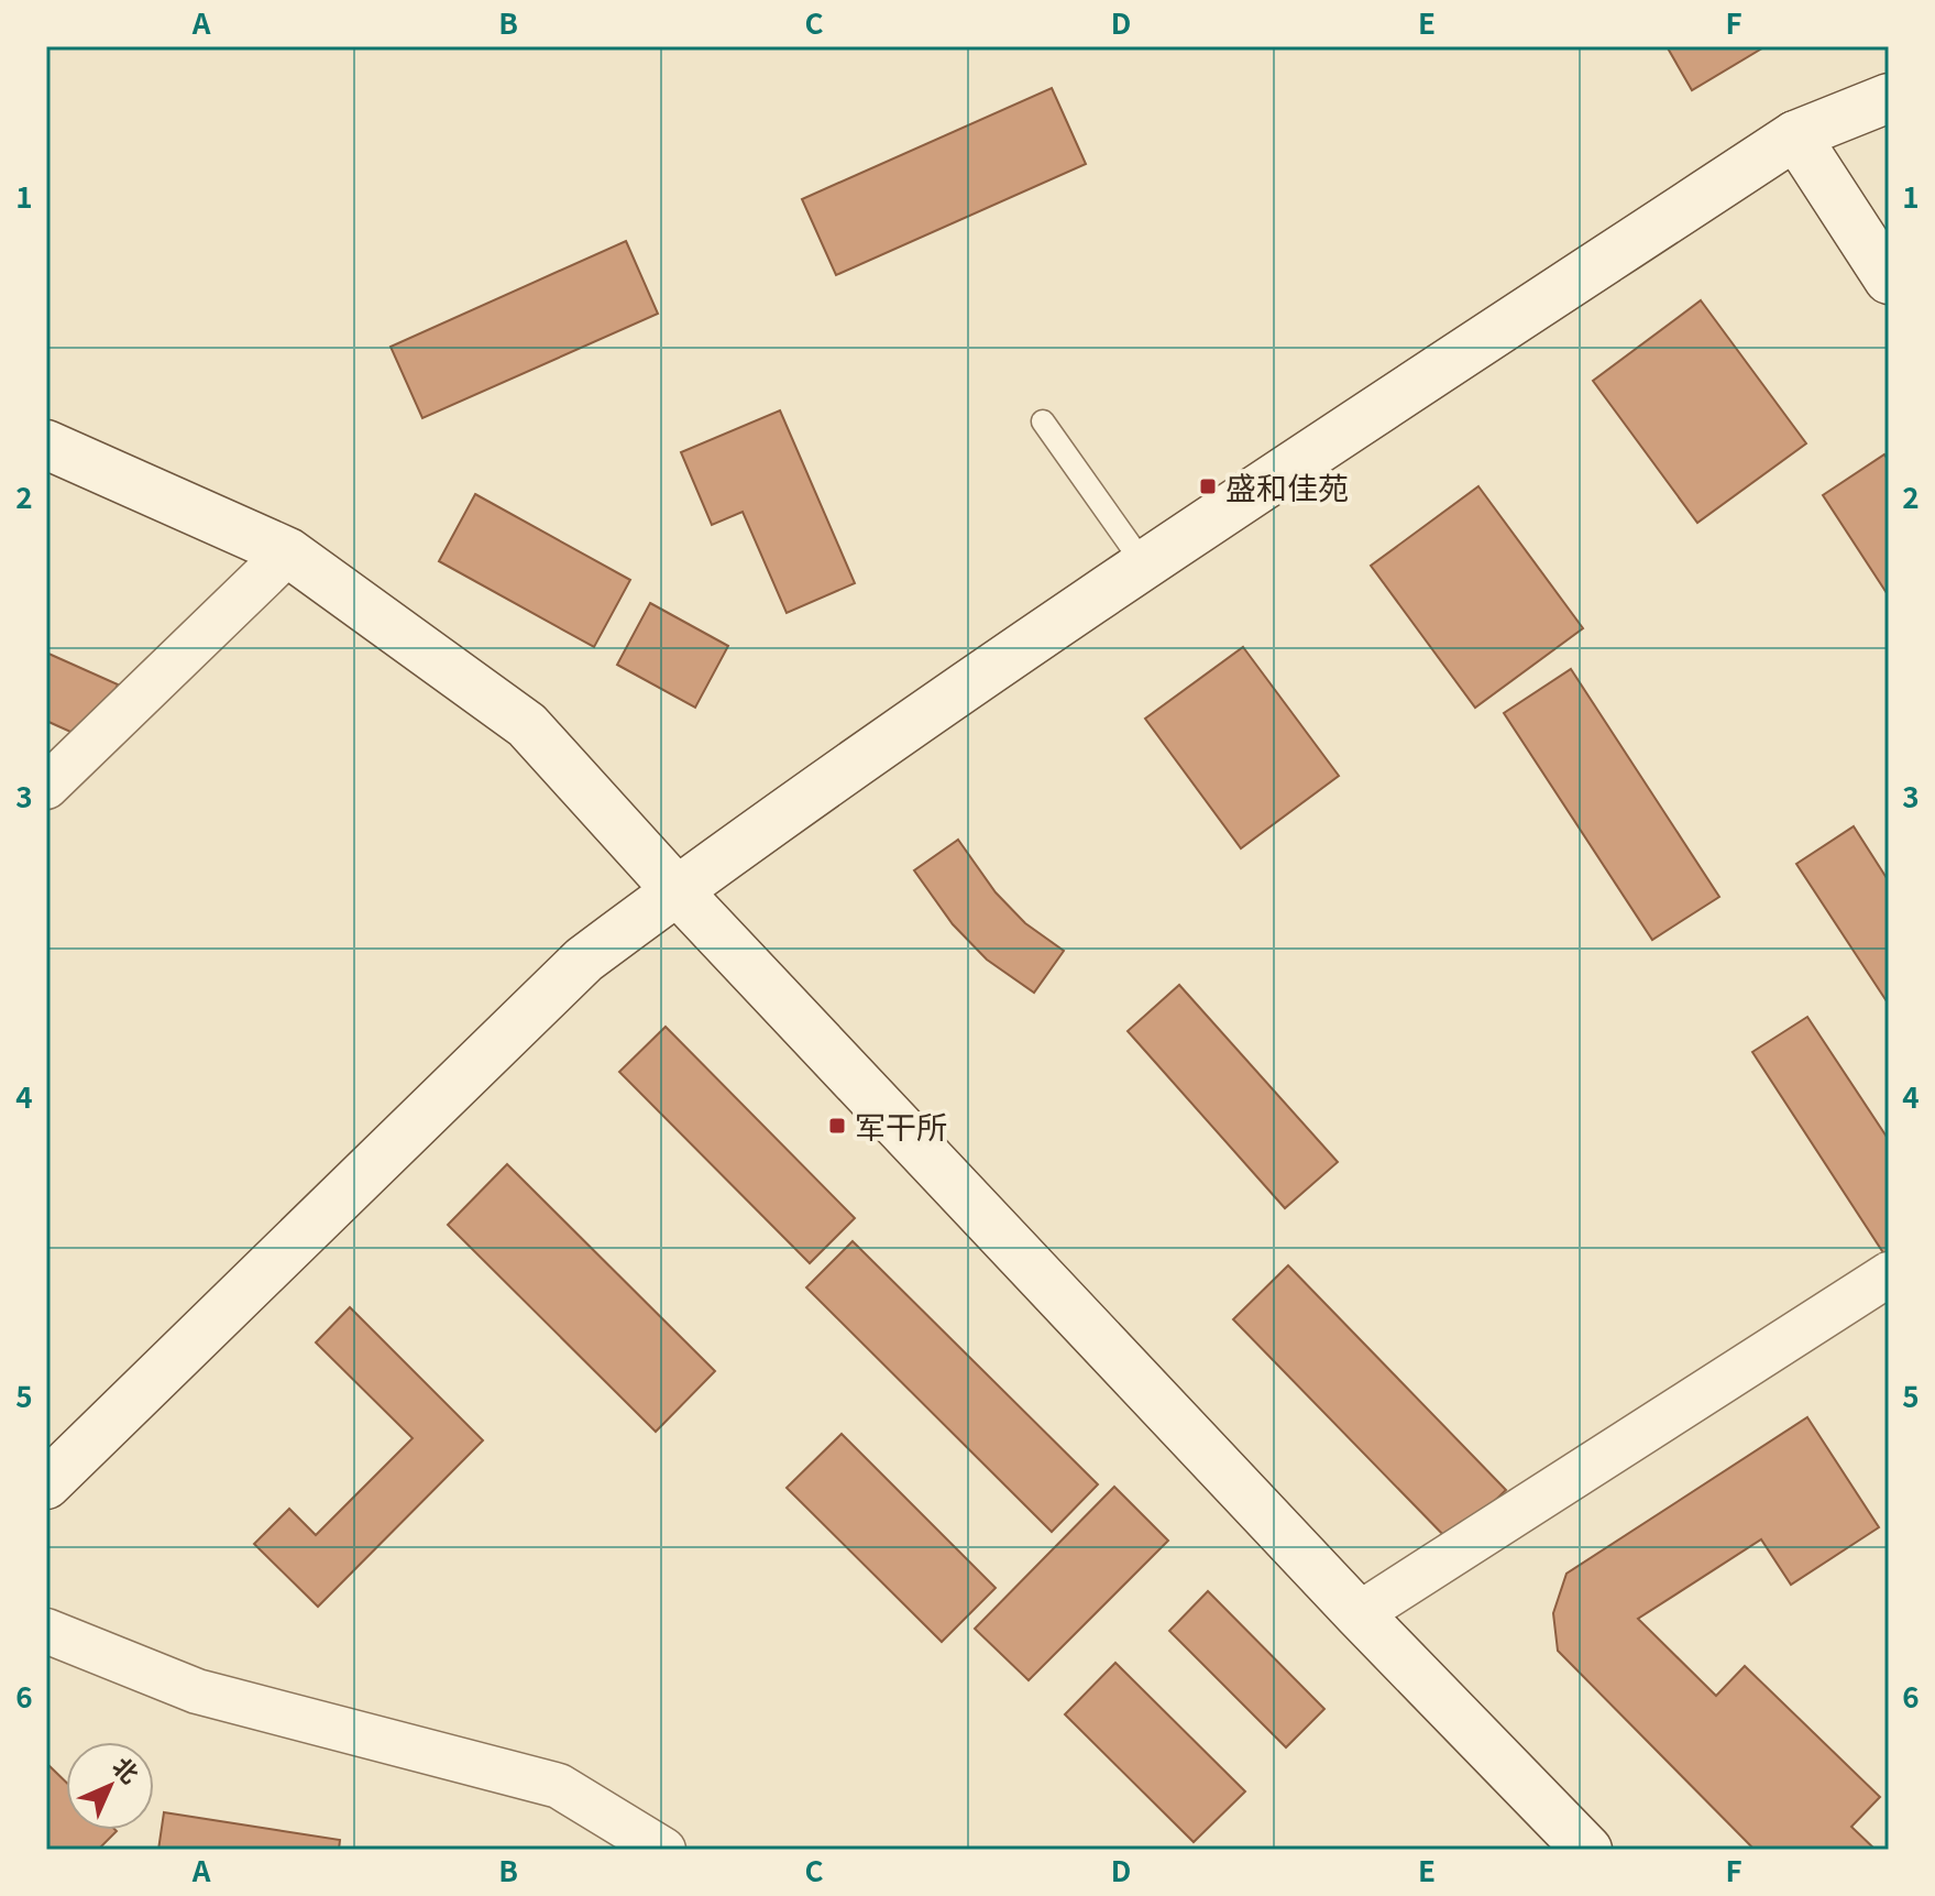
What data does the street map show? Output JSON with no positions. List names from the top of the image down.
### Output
{
  "places": {
    "transit": ["盛和佳苑", "军干所"]
  },
  "north": "top right",
  "grid": {
    "columns": [
      "A",
      "B",
      "C",
      "D",
      "E",
      "F"
    ],
    "rows": [
      "1",
      "2",
      "3",
      "4",
      "5",
      "6"
    ]
  }
}
